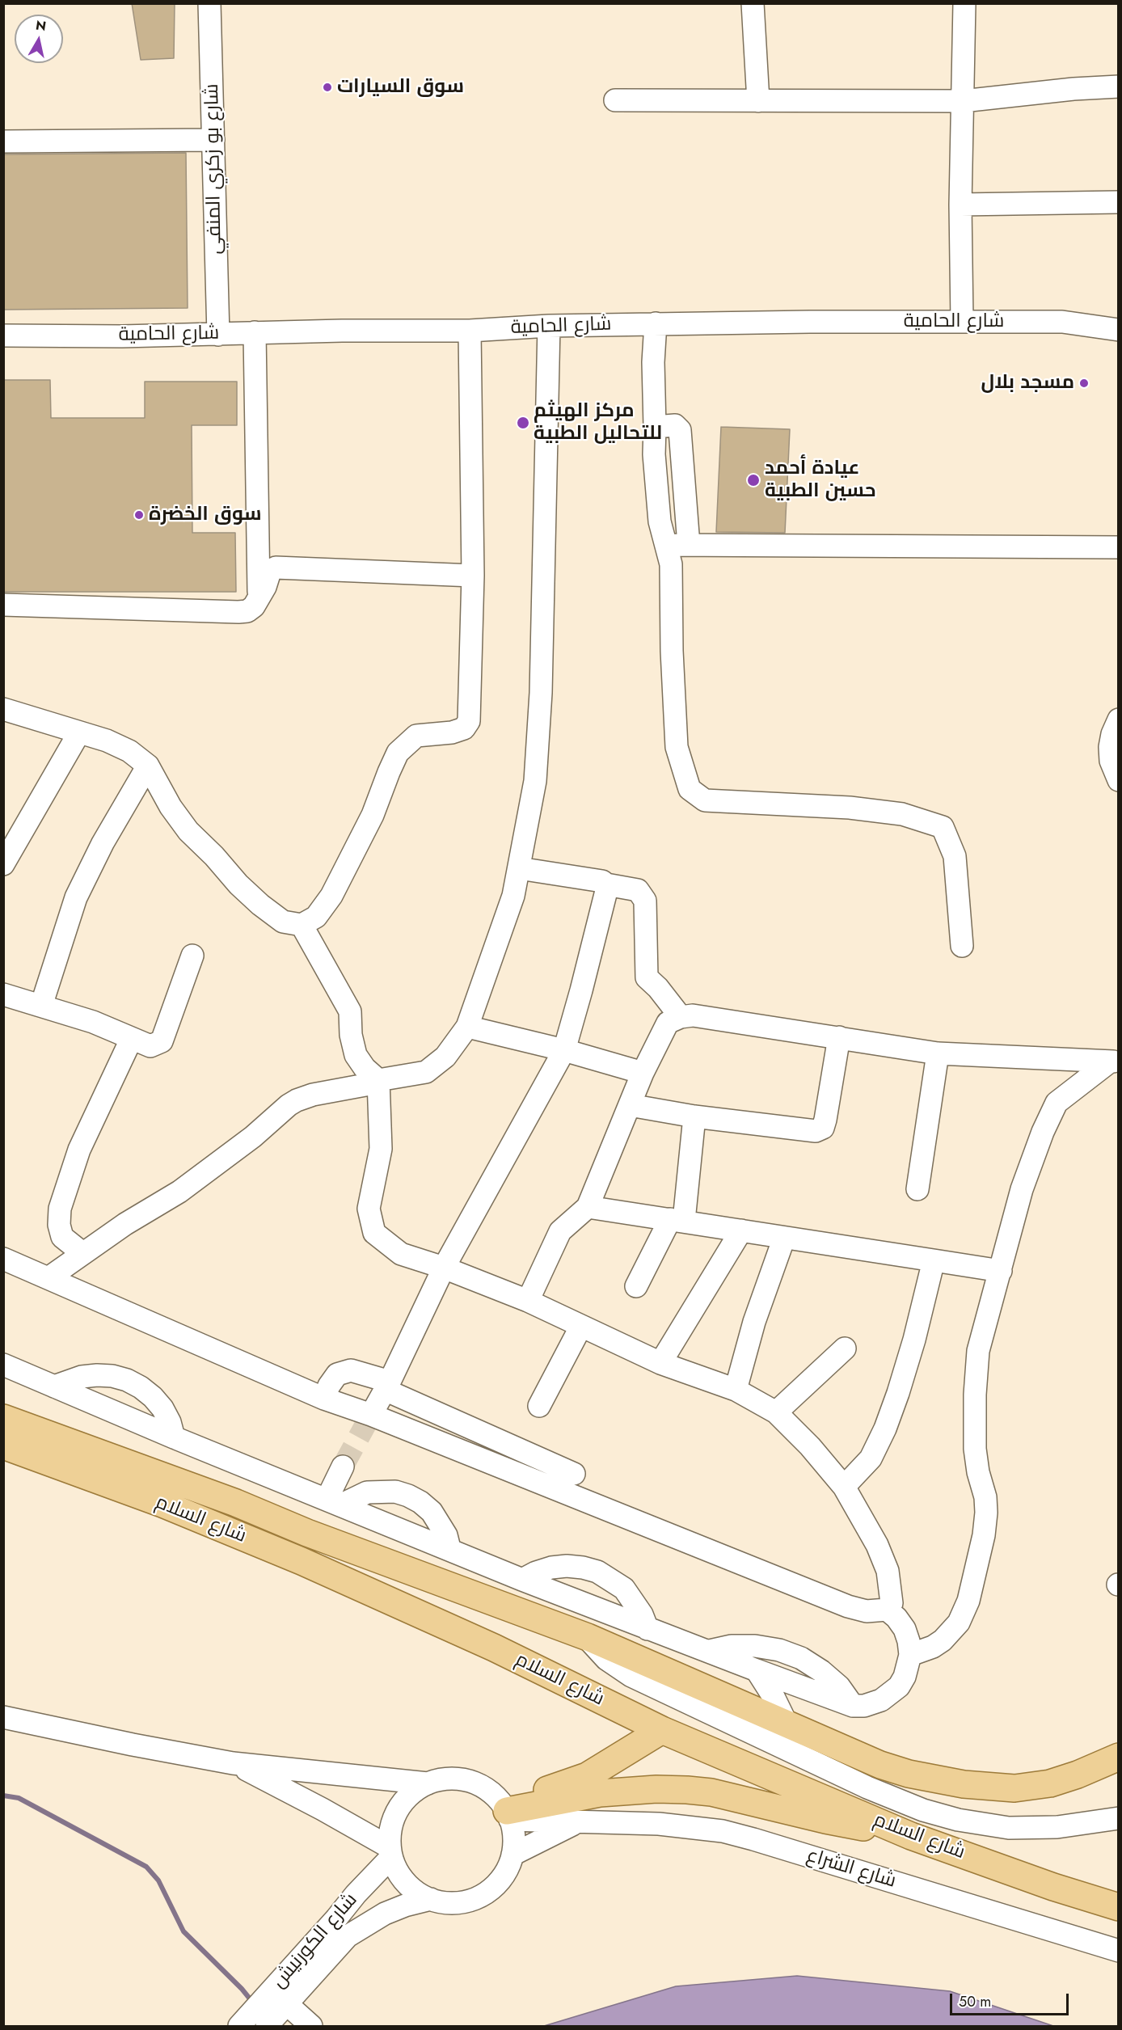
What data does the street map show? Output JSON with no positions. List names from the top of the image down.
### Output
{
  "streets": {
    "main road": ["شارع السلام"],
    "street": [
      "شارع بو زكري المنفي",
      "شارع الحامية",
      "شارع الشراع",
      "شارع الكورنيش"
    ]
  },
  "crossings": [
    ["شارع بو زكري المنفي", "شارع الحامية"],
    ["شارع الشراع", "شارع الكورنيش"]
  ],
  "places": [
    "سوق السيارات",
    "مسجد بلال",
    "مركز الهيثم للتحاليل الطبية",
    "عيادة أحمد حسين الطبية",
    "سوق الخضرة"
  ],
  "scale_bar": "50 m",
  "north": "top"
}
